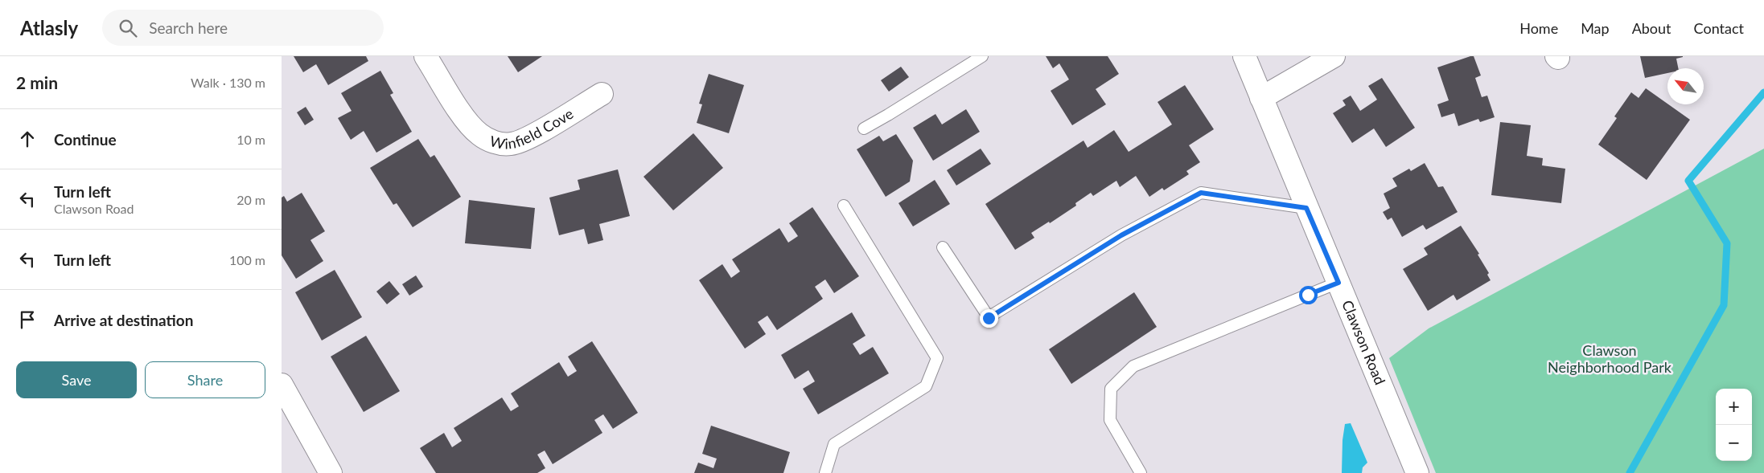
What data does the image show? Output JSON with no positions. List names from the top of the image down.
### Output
{
  "streets": {
    "street": ["Winfield Cove", "Clawson Road"]
  },
  "parks": ["Clawson Neighborhood Park"],
  "north": "top left",
  "page": {
    "header": "Atlasly",
    "search": "Search here",
    "nav": [
      "Home",
      "Map",
      "About",
      "Contact"
    ],
    "heading": ["2 min", "Walk · 130 m"],
    "list": [
      ["Continue", "10 m"],
      ["Turn left", "Clawson Road", "20 m"],
      ["Turn left", "100 m"],
      "Arrive at destination"
    ],
    "buttons": ["Save", "Share"],
    "map_buttons": ["+", "−"]
  }
}
